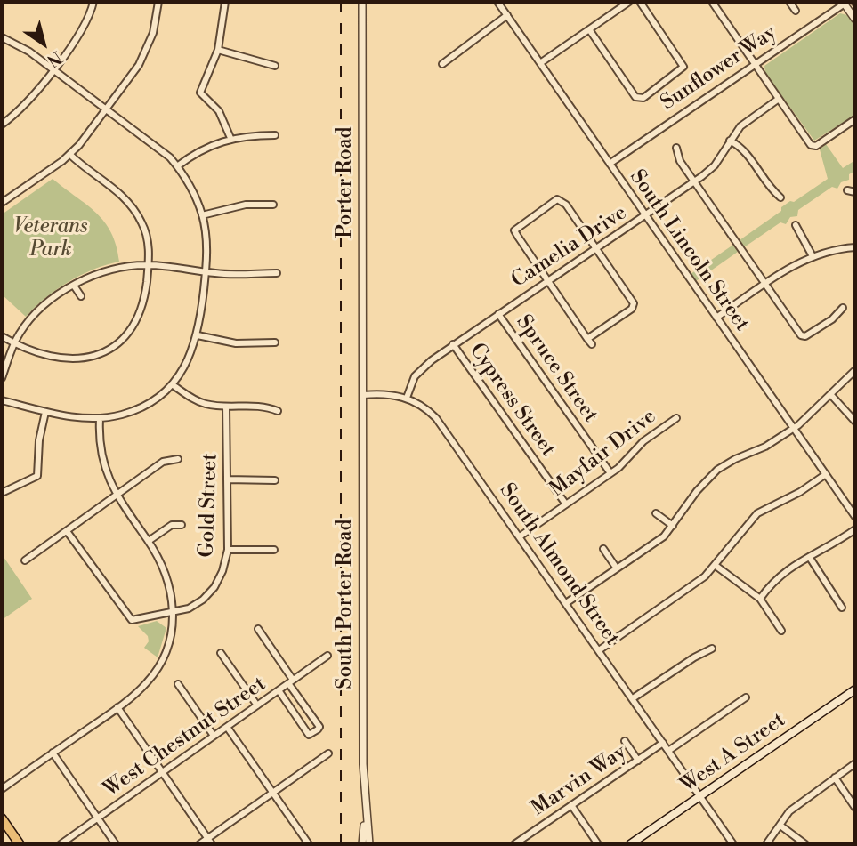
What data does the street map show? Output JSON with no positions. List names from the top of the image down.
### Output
{
  "streets": {
    "main road": ["West A Street"],
    "street": [
      "Sunflower Way",
      "Porter Road",
      "Camelia Drive",
      "South Lincoln Street",
      "Spruce Street",
      "Cypress Street",
      "Mayfair Drive",
      "Gold Street",
      "South Almond Street",
      "South Porter Road",
      "West Chestnut Street",
      "Marvin Way"
    ]
  },
  "crossings": [
    ["Sunflower Way", "South Lincoln Street"],
    ["Porter Road", "South Porter Road"],
    ["Camelia Drive", "South Lincoln Street"],
    ["Camelia Drive", "Spruce Street"],
    ["Camelia Drive", "Cypress Street"],
    ["Camelia Drive", "South Almond Street"],
    ["Spruce Street", "Mayfair Drive"],
    ["Cypress Street", "Mayfair Drive"],
    ["Mayfair Drive", "South Almond Street"],
    ["South Almond Street", "West A Street"],
    ["South Almond Street", "Marvin Way"]
  ],
  "parks": ["Veterans Park"],
  "north": "bottom right"
}
